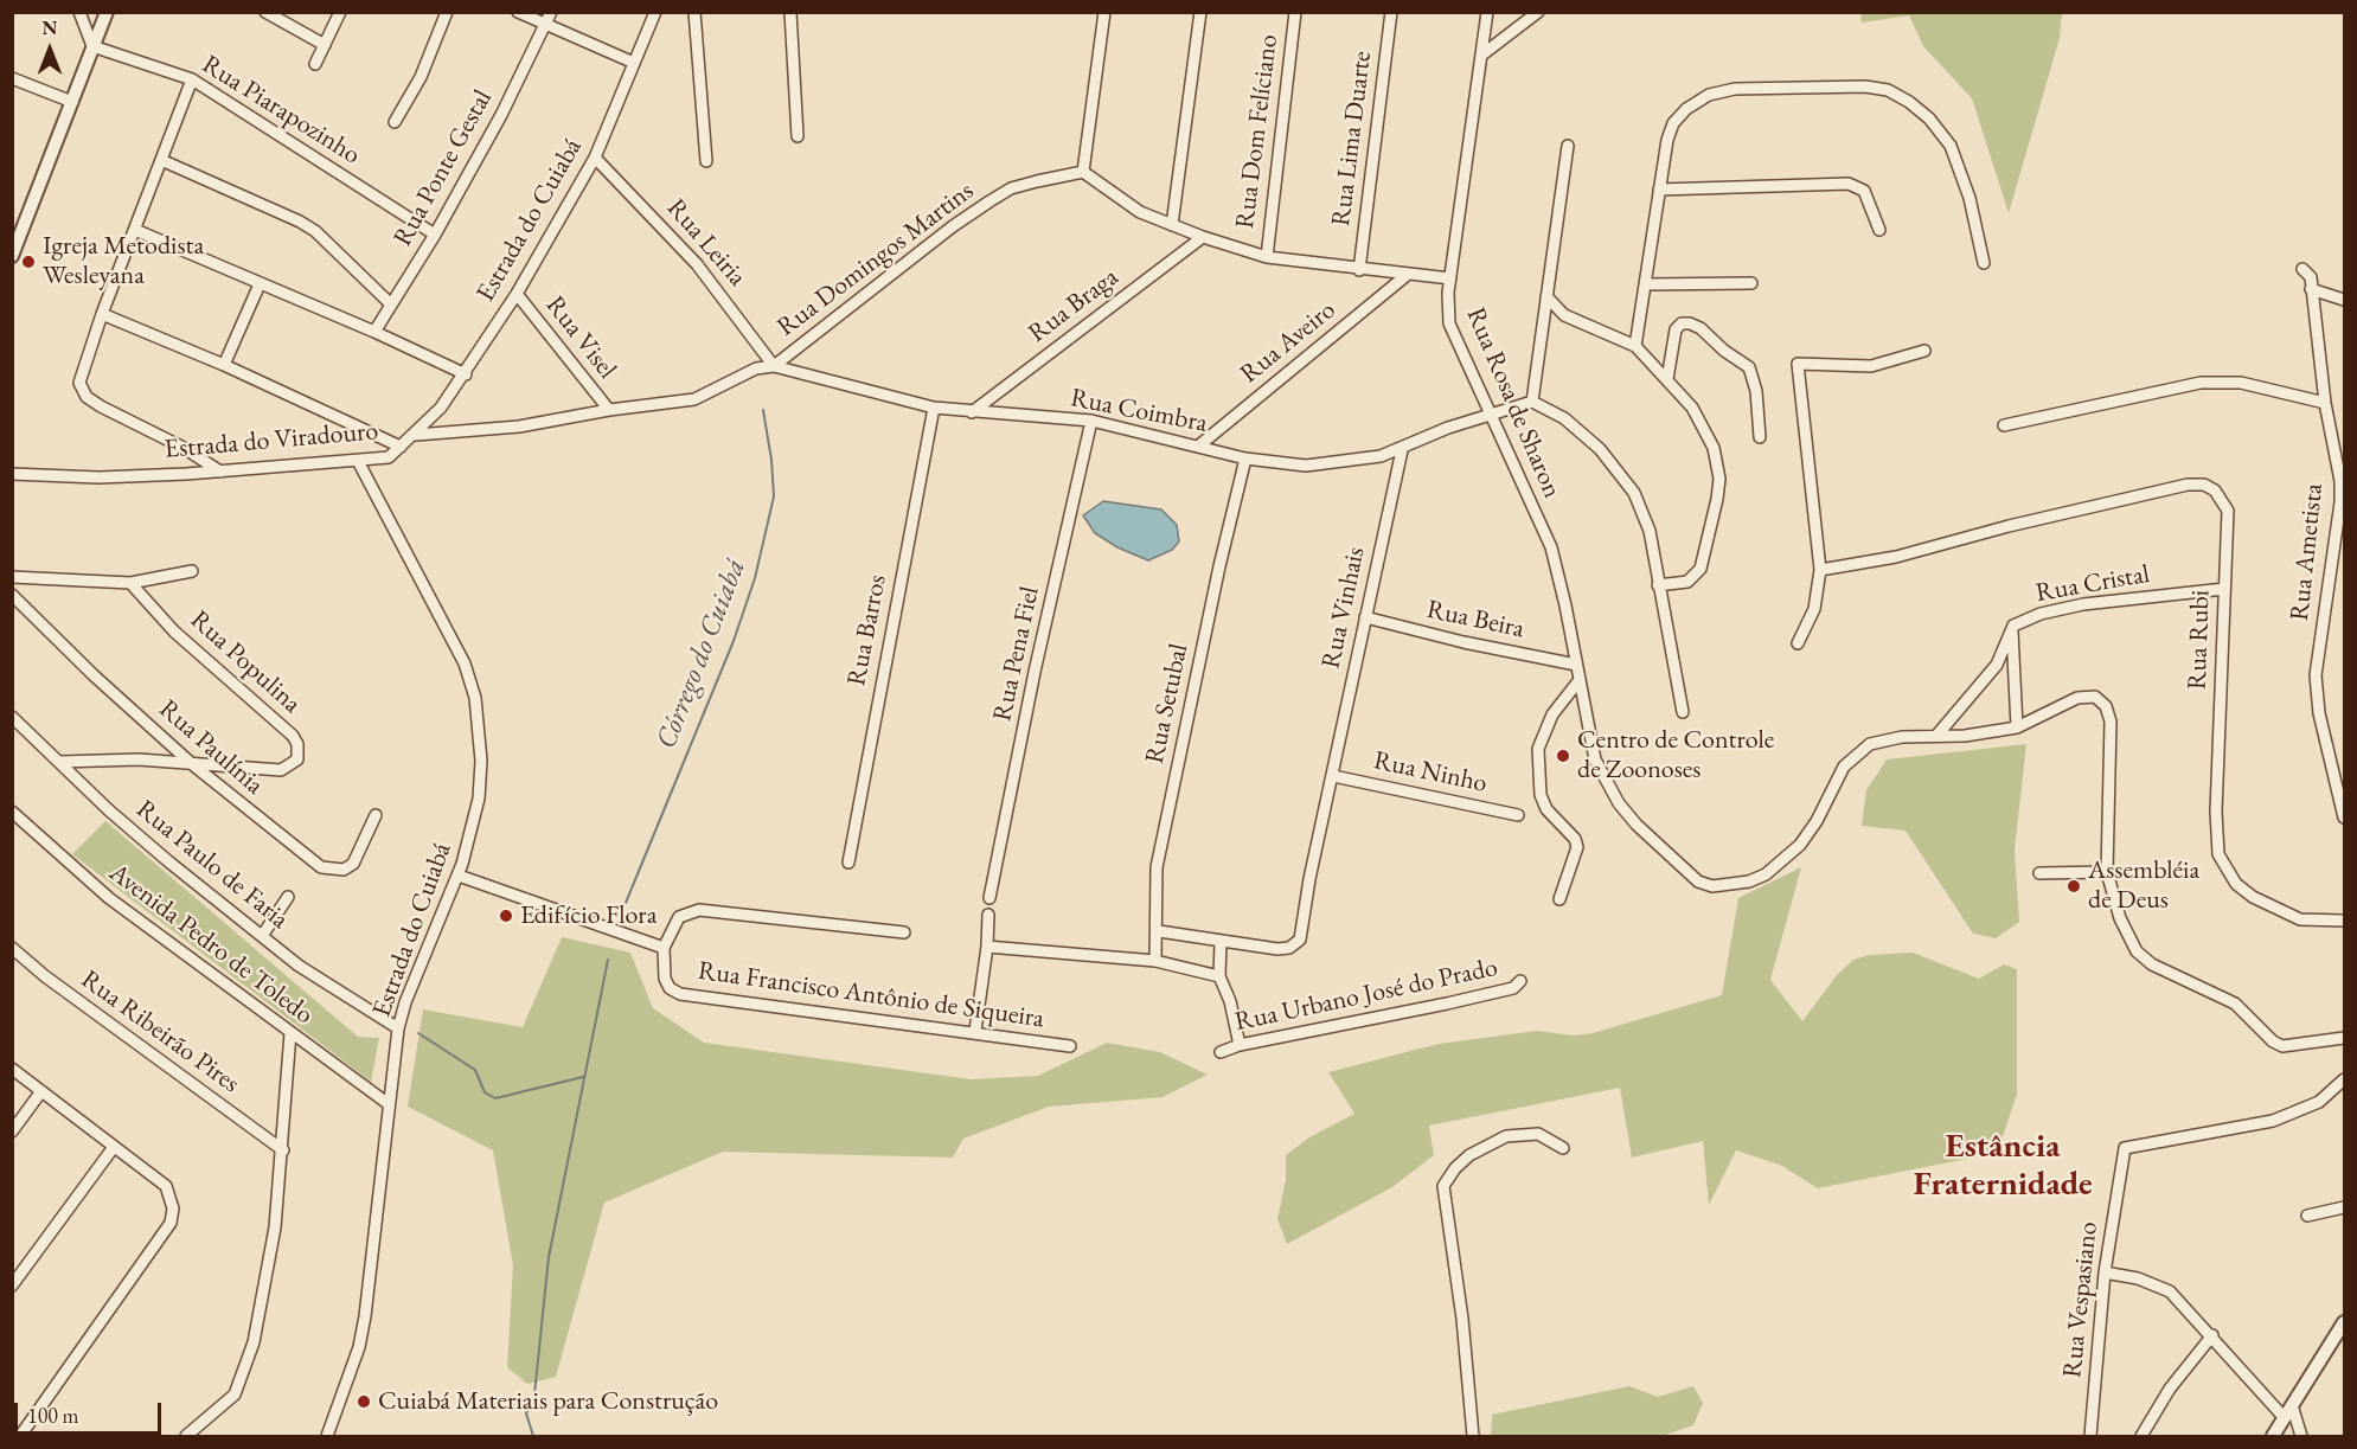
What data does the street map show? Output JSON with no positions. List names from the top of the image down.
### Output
{
  "streets": {
    "street": [
      "Rua Piarapozinho",
      "Rua Dom Felíciano",
      "Rua Lima Duarte",
      "Rua Ponte Gestal",
      "Estrada do Cuiabá",
      "Rua Leiria",
      "Rua Domingos Martins",
      "Rua Braga",
      "Rua Visel",
      "Rua Aveiro",
      "Rua Rosa de Sharon",
      "Rua Coimbra",
      "Estrada do Viradouro",
      "Rua Ametista",
      "Rua Cristal",
      "Rua Vinhais",
      "Rua Beira",
      "Rua Barros",
      "Rua Rubi",
      "Rua Pena Fiel",
      "Rua Populina",
      "Rua Setubal",
      "Rua Paulínia",
      "Rua Ninho",
      "Rua Paulo de Faria",
      "Avenida Pedro de Toledo",
      "Rua Francisco Antônio de Siqueira",
      "Rua Urbano José do Prado",
      "Rua Ribeirão Pires",
      "Rua Vespasiano"
    ]
  },
  "crossings": [
    ["Rua Piarapozinho", "Rua Ponte Gestal"],
    ["Estrada do Cuiabá", "Rua Leiria"],
    ["Estrada do Cuiabá", "Rua Visel"],
    ["Estrada do Cuiabá", "Estrada do Viradouro"],
    ["Estrada do Cuiabá", "Rua Paulo de Faria"],
    ["Estrada do Cuiabá", "Avenida Pedro de Toledo"],
    ["Estrada do Cuiabá", "Rua Francisco Antônio de Siqueira"],
    ["Rua Leiria", "Rua Domingos Martins"],
    ["Rua Leiria", "Rua Coimbra"],
    ["Rua Leiria", "Estrada do Viradouro"],
    ["Rua Domingos Martins", "Rua Coimbra"],
    ["Rua Domingos Martins", "Estrada do Viradouro"],
    ["Rua Braga", "Rua Coimbra"],
    ["Rua Visel", "Estrada do Viradouro"],
    ["Rua Aveiro", "Rua Coimbra"],
    ["Rua Rosa de Sharon", "Rua Coimbra"],
    ["Rua Rosa de Sharon", "Rua Beira"],
    ["Rua Coimbra", "Estrada do Viradouro"],
    ["Rua Coimbra", "Rua Vinhais"],
    ["Rua Coimbra", "Rua Barros"],
    ["Rua Coimbra", "Rua Pena Fiel"],
    ["Rua Coimbra", "Rua Setubal"],
    ["Rua Cristal", "Rua Rubi"],
    ["Rua Vinhais", "Rua Beira"],
    ["Rua Vinhais", "Rua Ninho"],
    ["Rua Populina", "Rua Paulínia"],
    ["Rua Populina", "Rua Paulo de Faria"]
  ],
  "districts": ["Estância Fraternidade"],
  "water": ["Córrego do Cuiabá"],
  "places": [
    "Igreja Metodista Wesleyana",
    "Centro de Controle de Zoonoses",
    "Assembléia de Deus",
    "Edifício Flora",
    "Cuiabá Materiais para Construção"
  ],
  "scale_bar": "100 m",
  "north": "top"
}
